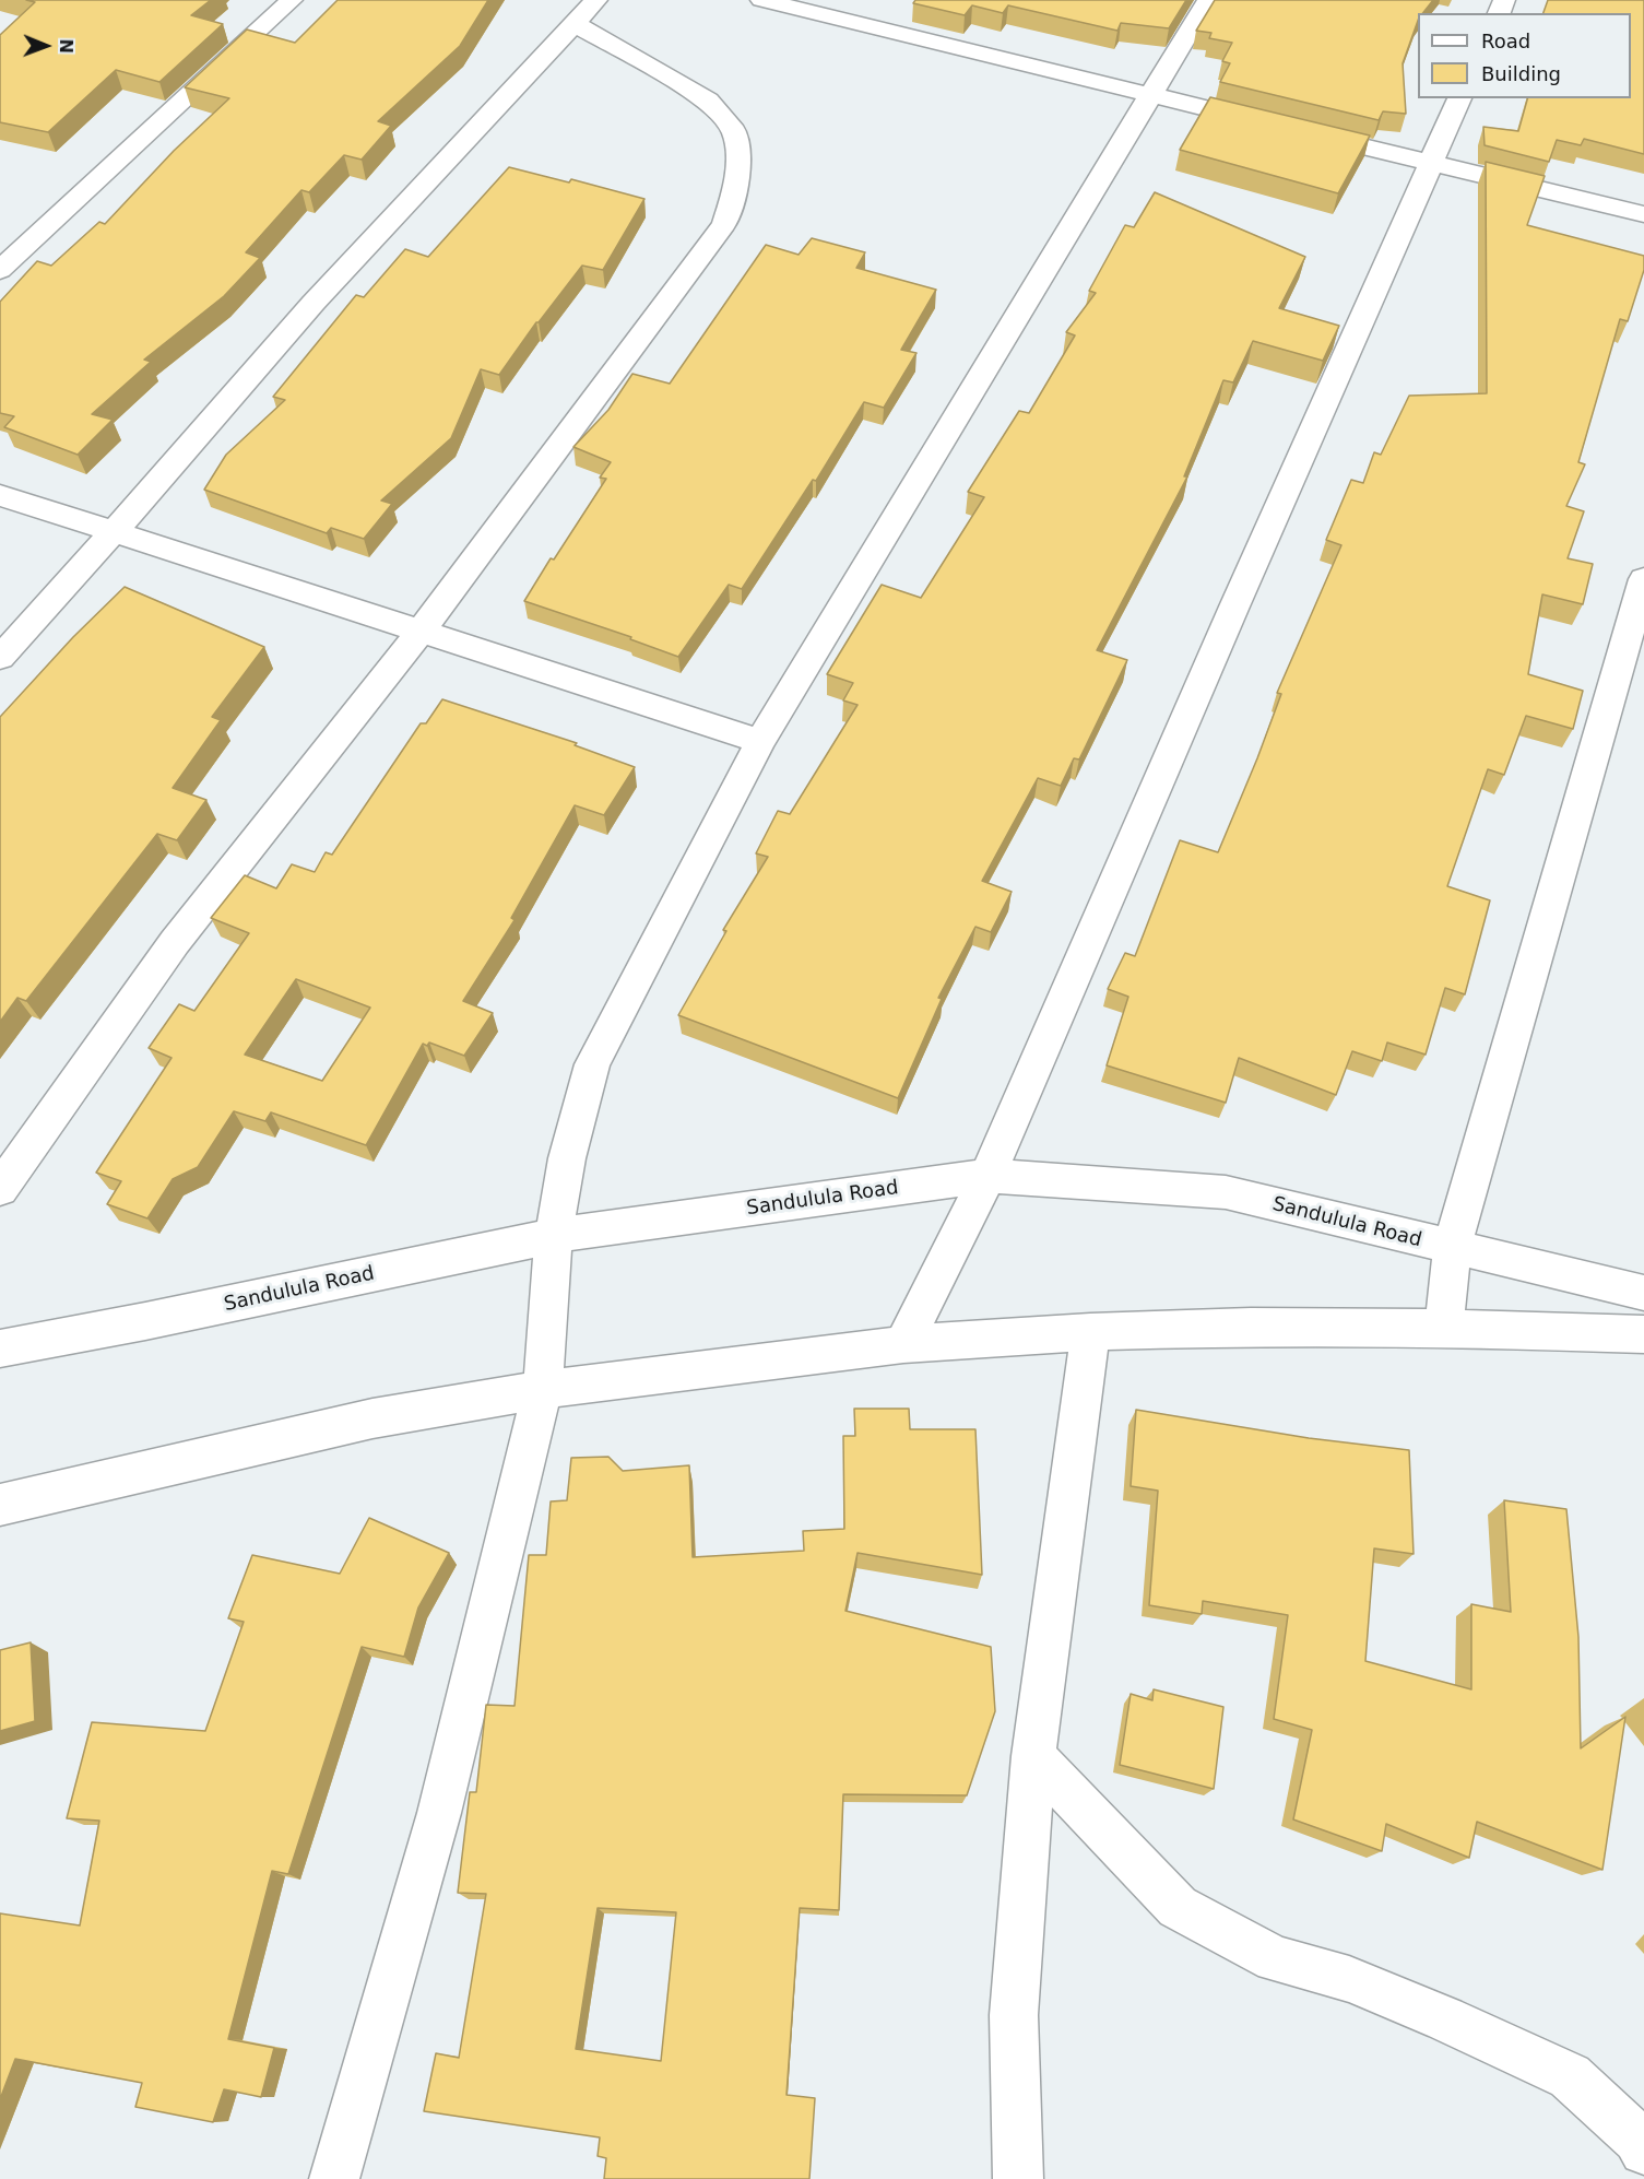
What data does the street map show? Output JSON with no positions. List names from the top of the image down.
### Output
{
  "streets": {
    "street": ["Sandulula Road"]
  },
  "legend": ["Road", "Building"],
  "north": "right"
}
